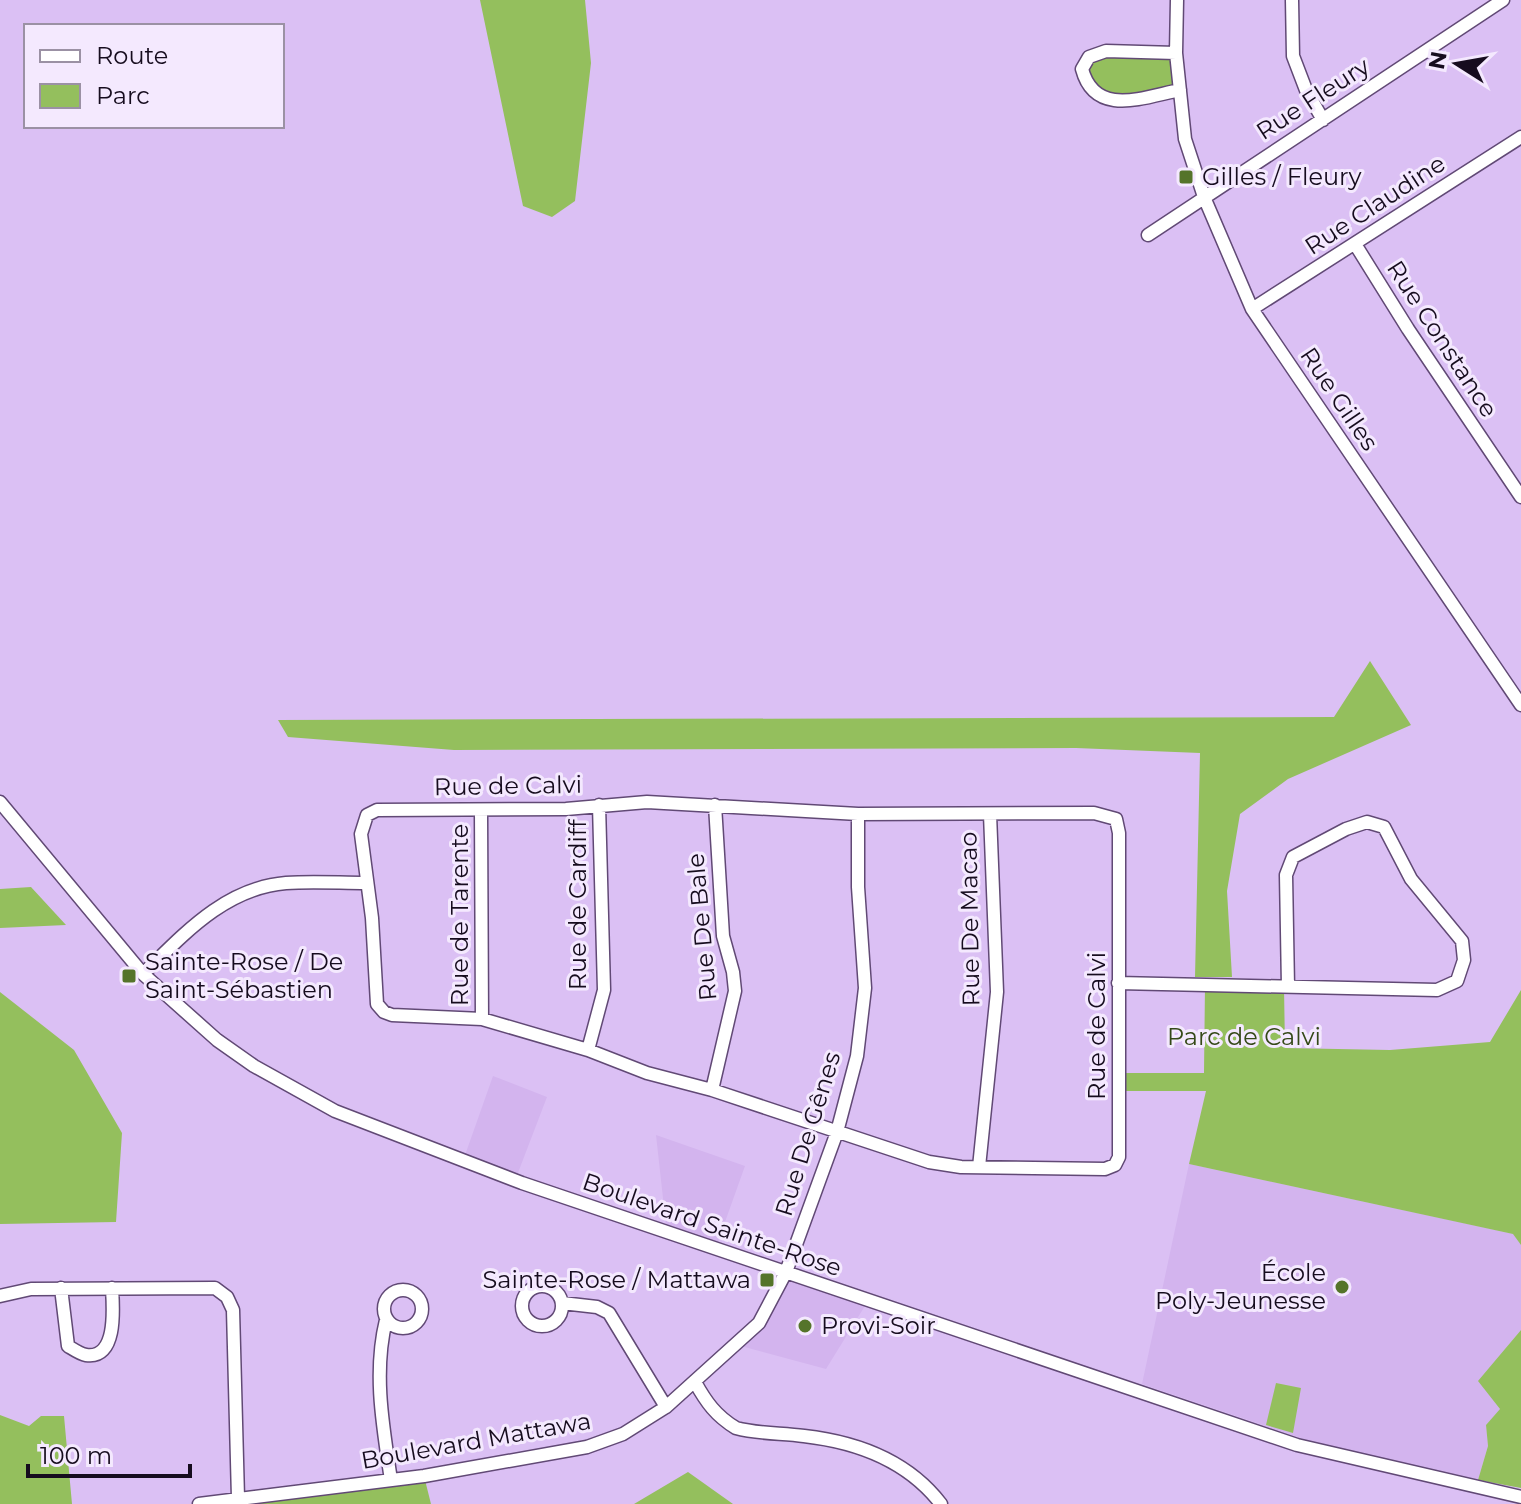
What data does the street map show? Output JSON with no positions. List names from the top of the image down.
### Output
{
  "streets": {
    "street": [
      "Rue Fleury",
      "Rue Claudine",
      "Rue Constance",
      "Rue Gilles",
      "Rue de Calvi",
      "Rue de Cardiff",
      "Rue de Tarente",
      "Rue De Macao",
      "Rue De Bale",
      "Rue De Gênes",
      "Boulevard Sainte-Rose",
      "Boulevard Mattawa"
    ]
  },
  "crossings": [
    ["Rue Fleury", "Rue Gilles"],
    ["Rue Claudine", "Rue Constance"],
    ["Rue Claudine", "Rue Gilles"],
    ["Rue de Calvi", "Rue de Cardiff"],
    ["Rue de Calvi", "Rue de Tarente"],
    ["Rue de Calvi", "Rue De Macao"],
    ["Rue de Calvi", "Rue De Bale"],
    ["Rue de Calvi", "Rue De Gênes"],
    ["Rue De Gênes", "Boulevard Sainte-Rose"],
    ["Rue De Gênes", "Boulevard Mattawa"],
    ["Boulevard Sainte-Rose", "Boulevard Mattawa"]
  ],
  "parks": ["Parc de Calvi"],
  "places": {
    "transit": ["Gilles / Fleury", "Sainte-Rose / De Saint-Sébastien", "Sainte-Rose / Mattawa"],
    "other": ["École Poly-Jeunesse", "Provi-Soir"]
  },
  "legend": ["Route", "Parc"],
  "scale_bar": "100 m",
  "north": "left"
}
